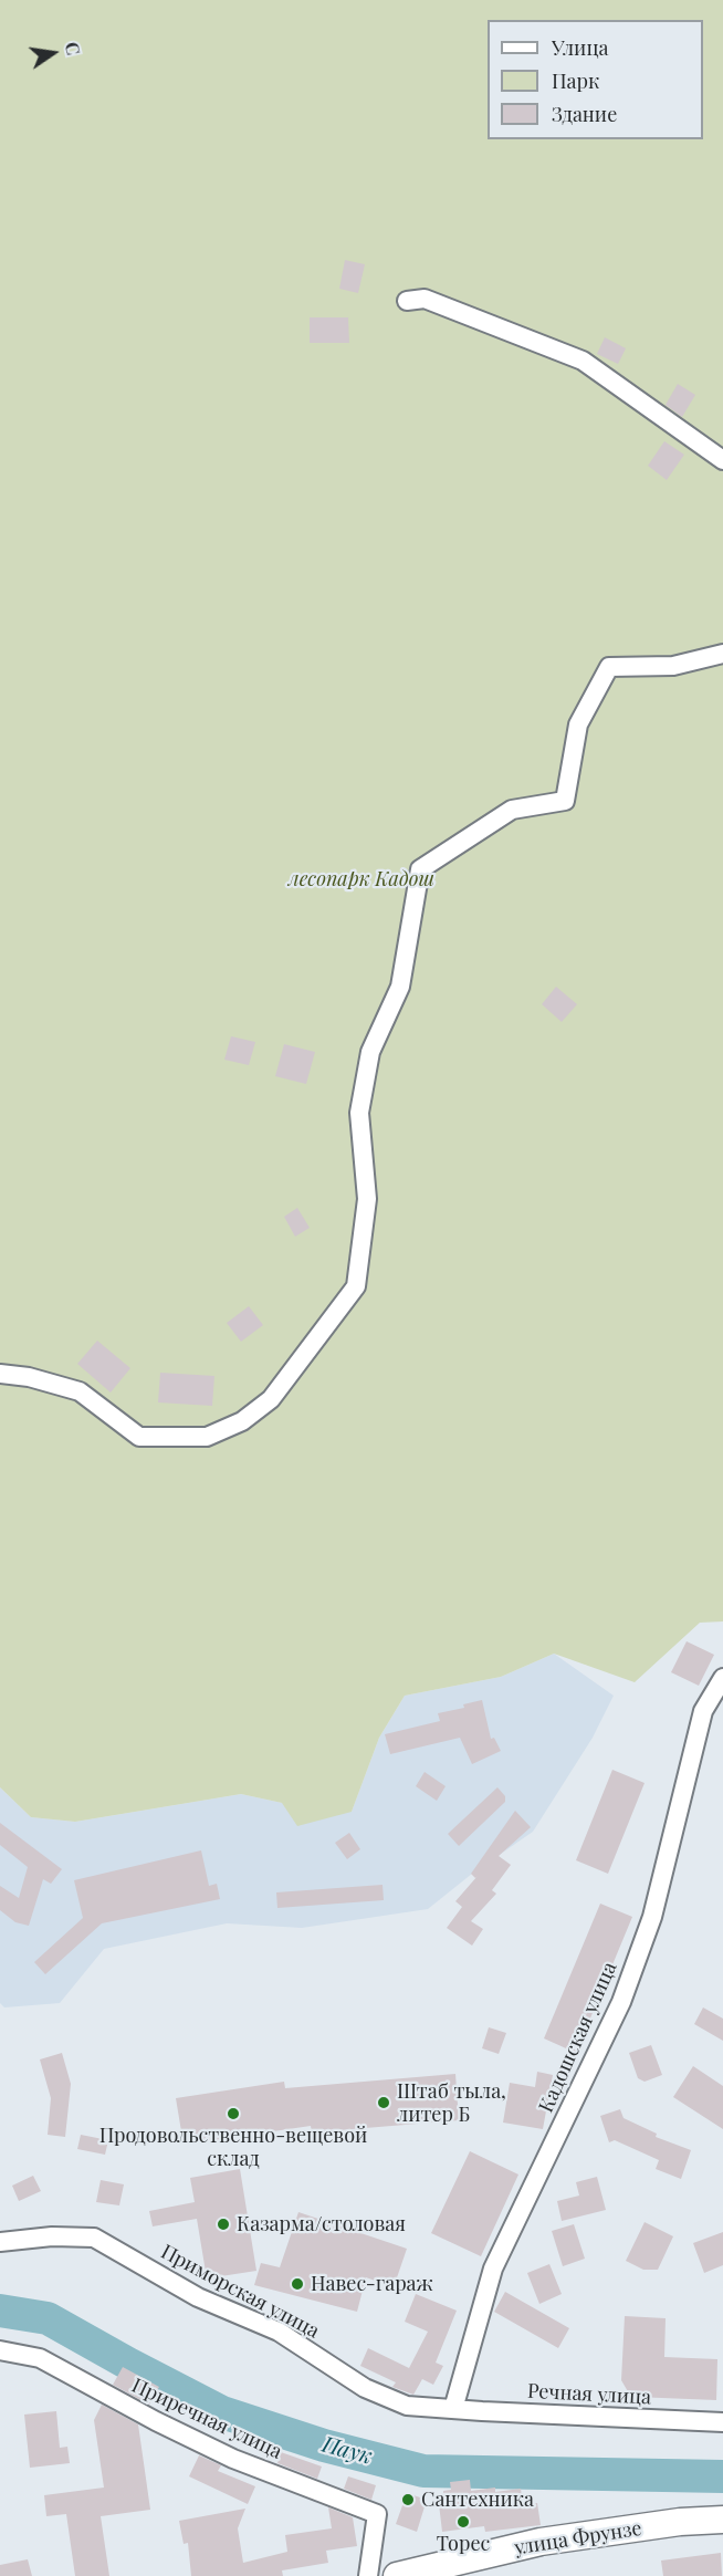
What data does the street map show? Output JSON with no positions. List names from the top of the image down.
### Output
{
  "streets": {
    "street": [
      "Кадошская улица",
      "Приморская улица",
      "Речная улица",
      "Приречная улица",
      "улица Фрунзе"
    ]
  },
  "crossings": [
    ["Кадошская улица", "Приморская улица"],
    ["Кадошская улица", "Речная улица"],
    ["Приморская улица", "Речная улица"]
  ],
  "water": ["Паук"],
  "parks": ["лесопарк Кадош"],
  "places": [
    "Штаб тыла, литер Б",
    "Продовольственно-вещевой склад",
    "Казарма/столовая",
    "Навес-гараж",
    "Сантехника",
    "Торес"
  ],
  "legend": ["Улица", "Парк", "Здание"],
  "north": "right"
}
